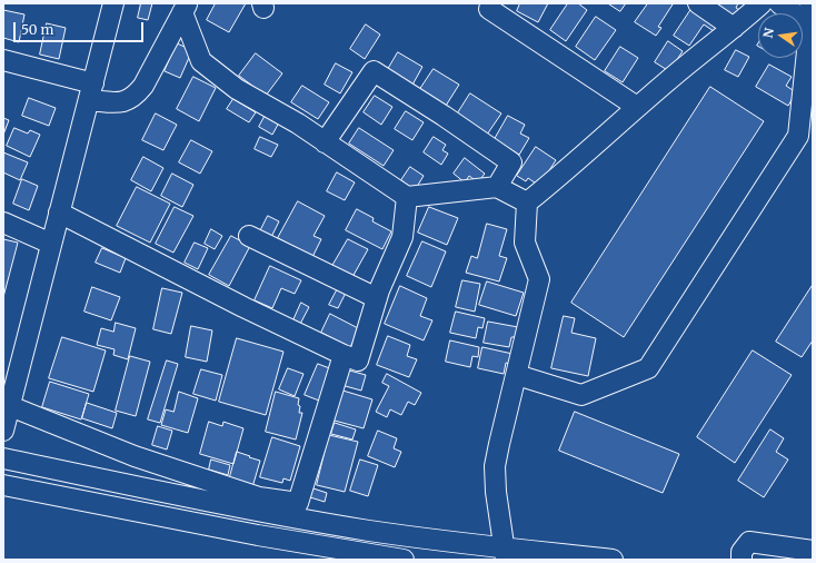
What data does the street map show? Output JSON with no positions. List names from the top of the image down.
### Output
{
  "scale_bar": "50 m",
  "north": "left"
}
